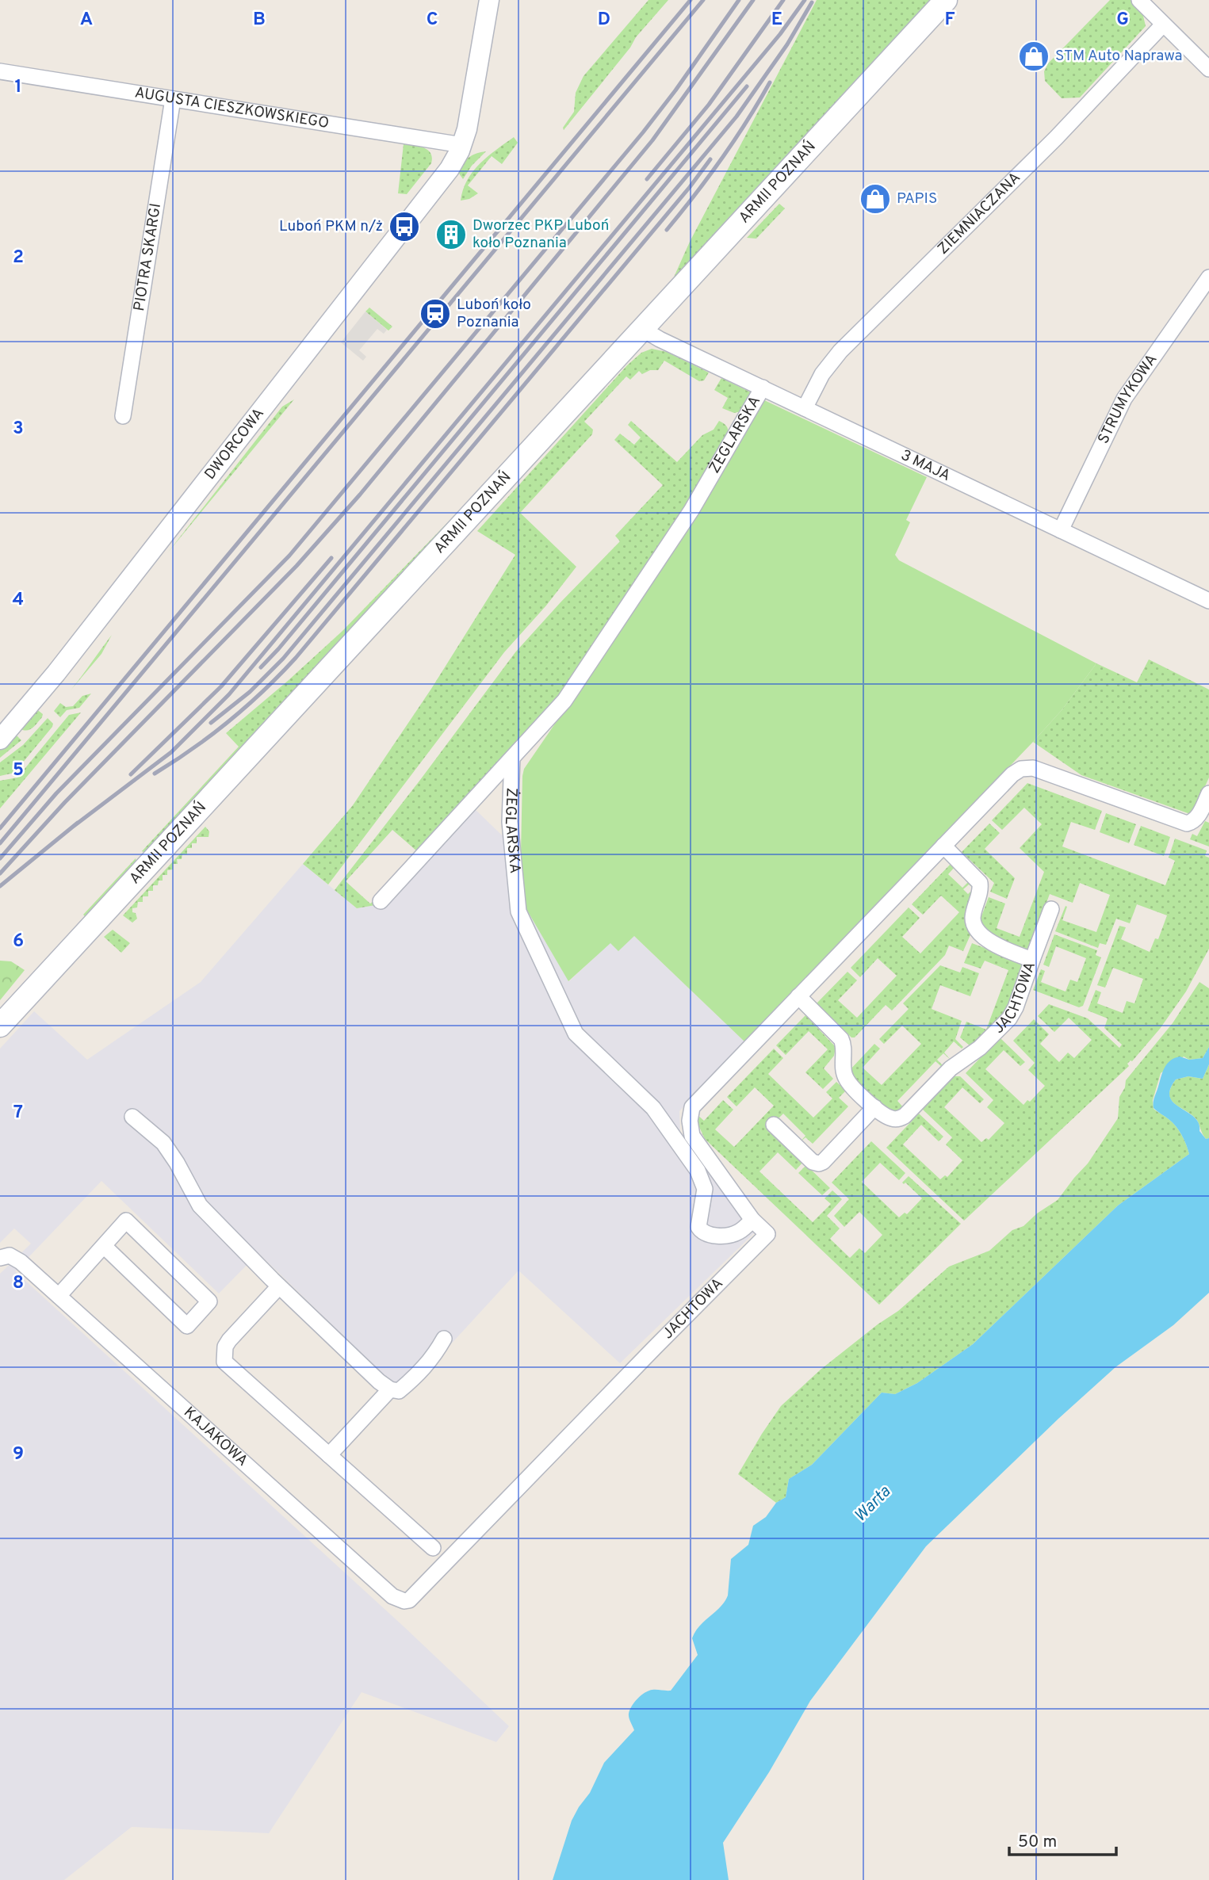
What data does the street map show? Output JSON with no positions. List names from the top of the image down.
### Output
{
  "streets": {
    "main road": ["ARMII POZNAŃ"],
    "street": [
      "AUGUSTA CIESZKOWSKIEGO",
      "ZIEMNIACZANA",
      "PIOTRA SKARGI",
      "STRUMYKOWA",
      "ŻEGLARSKA",
      "DWORCOWA",
      "3 MAJA",
      "JACHTOWA",
      "KAJAKOWA"
    ]
  },
  "crossings": [
    ["AUGUSTA CIESZKOWSKIEGO", "PIOTRA SKARGI"],
    ["AUGUSTA CIESZKOWSKIEGO", "DWORCOWA"],
    ["ARMII POZNAŃ", "3 MAJA"],
    ["ZIEMNIACZANA", "3 MAJA"],
    ["STRUMYKOWA", "3 MAJA"],
    ["ŻEGLARSKA", "3 MAJA"],
    ["ŻEGLARSKA", "JACHTOWA"],
    ["JACHTOWA", "KAJAKOWA"]
  ],
  "water": ["Warta"],
  "places": {
    "shop": ["STM Auto Naprawa", "PAPIS"],
    "bus stop": ["Luboń PKM n/ż"],
    "building": ["Dworzec PKP Luboń koło Poznania"],
    "station": ["Luboń koło Poznania"]
  },
  "scale_bar": "50 m",
  "grid": {
    "columns": [
      "A",
      "B",
      "C",
      "D",
      "E",
      "F",
      "G"
    ],
    "rows": [
      "1",
      "2",
      "3",
      "4",
      "5",
      "6",
      "7",
      "8",
      "9"
    ]
  }
}
